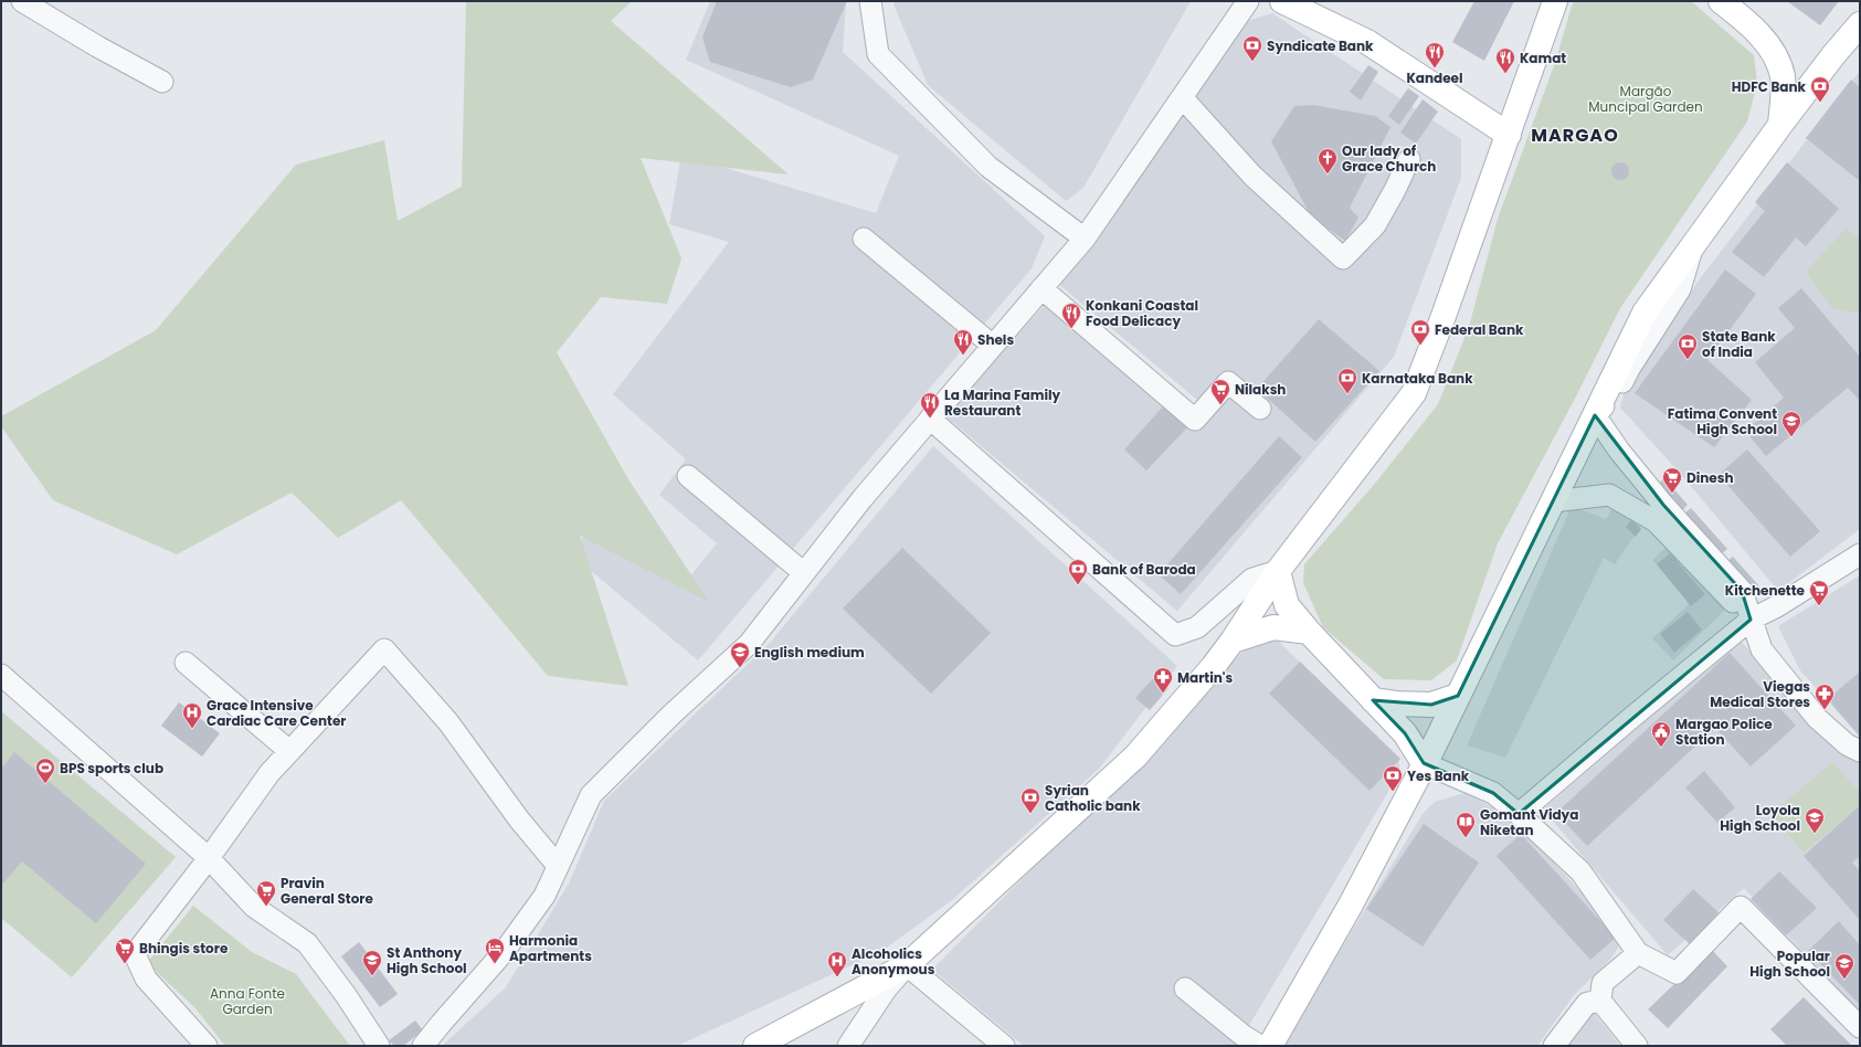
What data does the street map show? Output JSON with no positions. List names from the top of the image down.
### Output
{
  "districts": ["MARGAO"],
  "parks": ["Margão Muncipal Garden", "Anna Fonte Garden"],
  "places": {
    "bank": [
      "Syndicate Bank",
      "HDFC Bank",
      "Federal Bank",
      "State Bank of India",
      "Karnataka Bank",
      "Bank of Baroda",
      "Yes Bank",
      "Syrian Catholic bank"
    ],
    "restaurant": [
      "Kandeel",
      "Kamat",
      "Konkani Coastal Food Delicacy",
      "Shels",
      "La Marina Family Restaurant"
    ],
    "church": ["Our lady of Grace Church"],
    "supermarket": [
      "Nilaksh",
      "Dinesh",
      "Kitchenette",
      "Pravin General Store",
      "Bhingis store"
    ],
    "school or university": [
      "Fatima Convent High School",
      "English medium",
      "Loyola High School",
      "St Anthony High School",
      "Popular High School"
    ],
    "pharmacy": ["Martin's", "Viegas Medical Stores"],
    "hospital": ["Grace Intensive Cardiac Care Center", "Alcoholics Anonymous"],
    "public building": ["Margao Police Station"],
    "sports": ["BPS sports club"],
    "library": ["Gomant Vidya Niketan"],
    "hotel": ["Harmonia Apartments"]
  }
}
